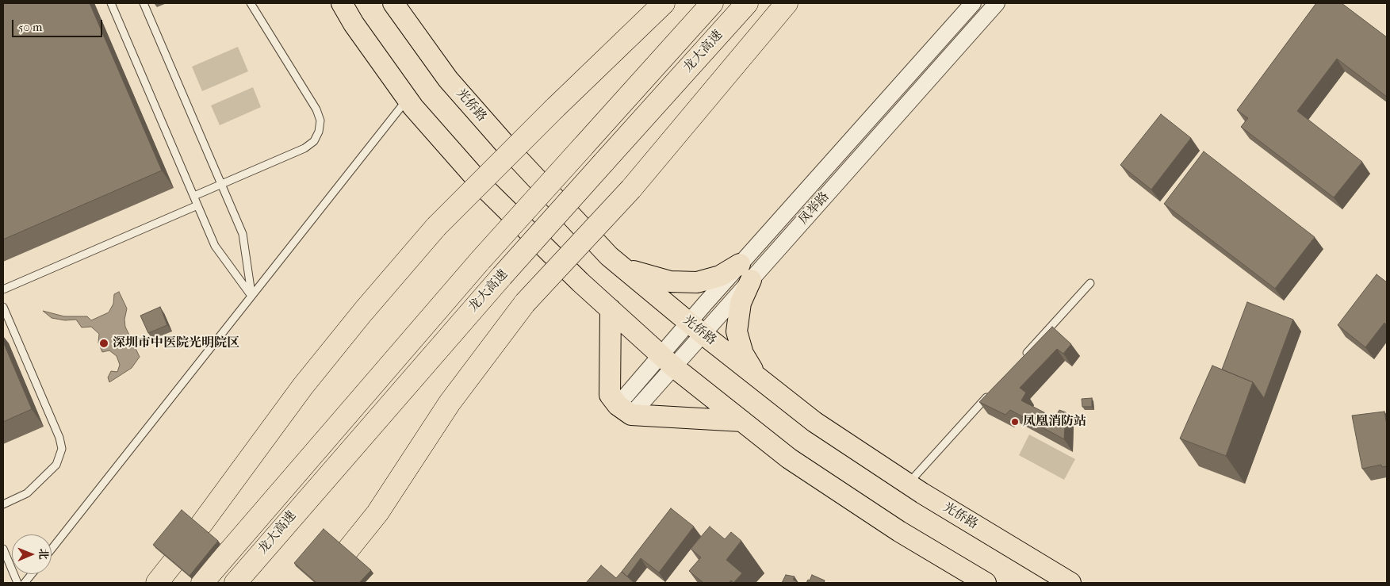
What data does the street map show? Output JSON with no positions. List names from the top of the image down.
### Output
{
  "streets": {
    "highway": ["龙大高速"],
    "main road": ["光侨路"],
    "street": ["凤举路"]
  },
  "crossings": [
    ["光侨路", "凤举路"]
  ],
  "places": ["深圳市中医院光明院区", "凤凰消防站"],
  "scale_bar": "50 m",
  "north": "right"
}
